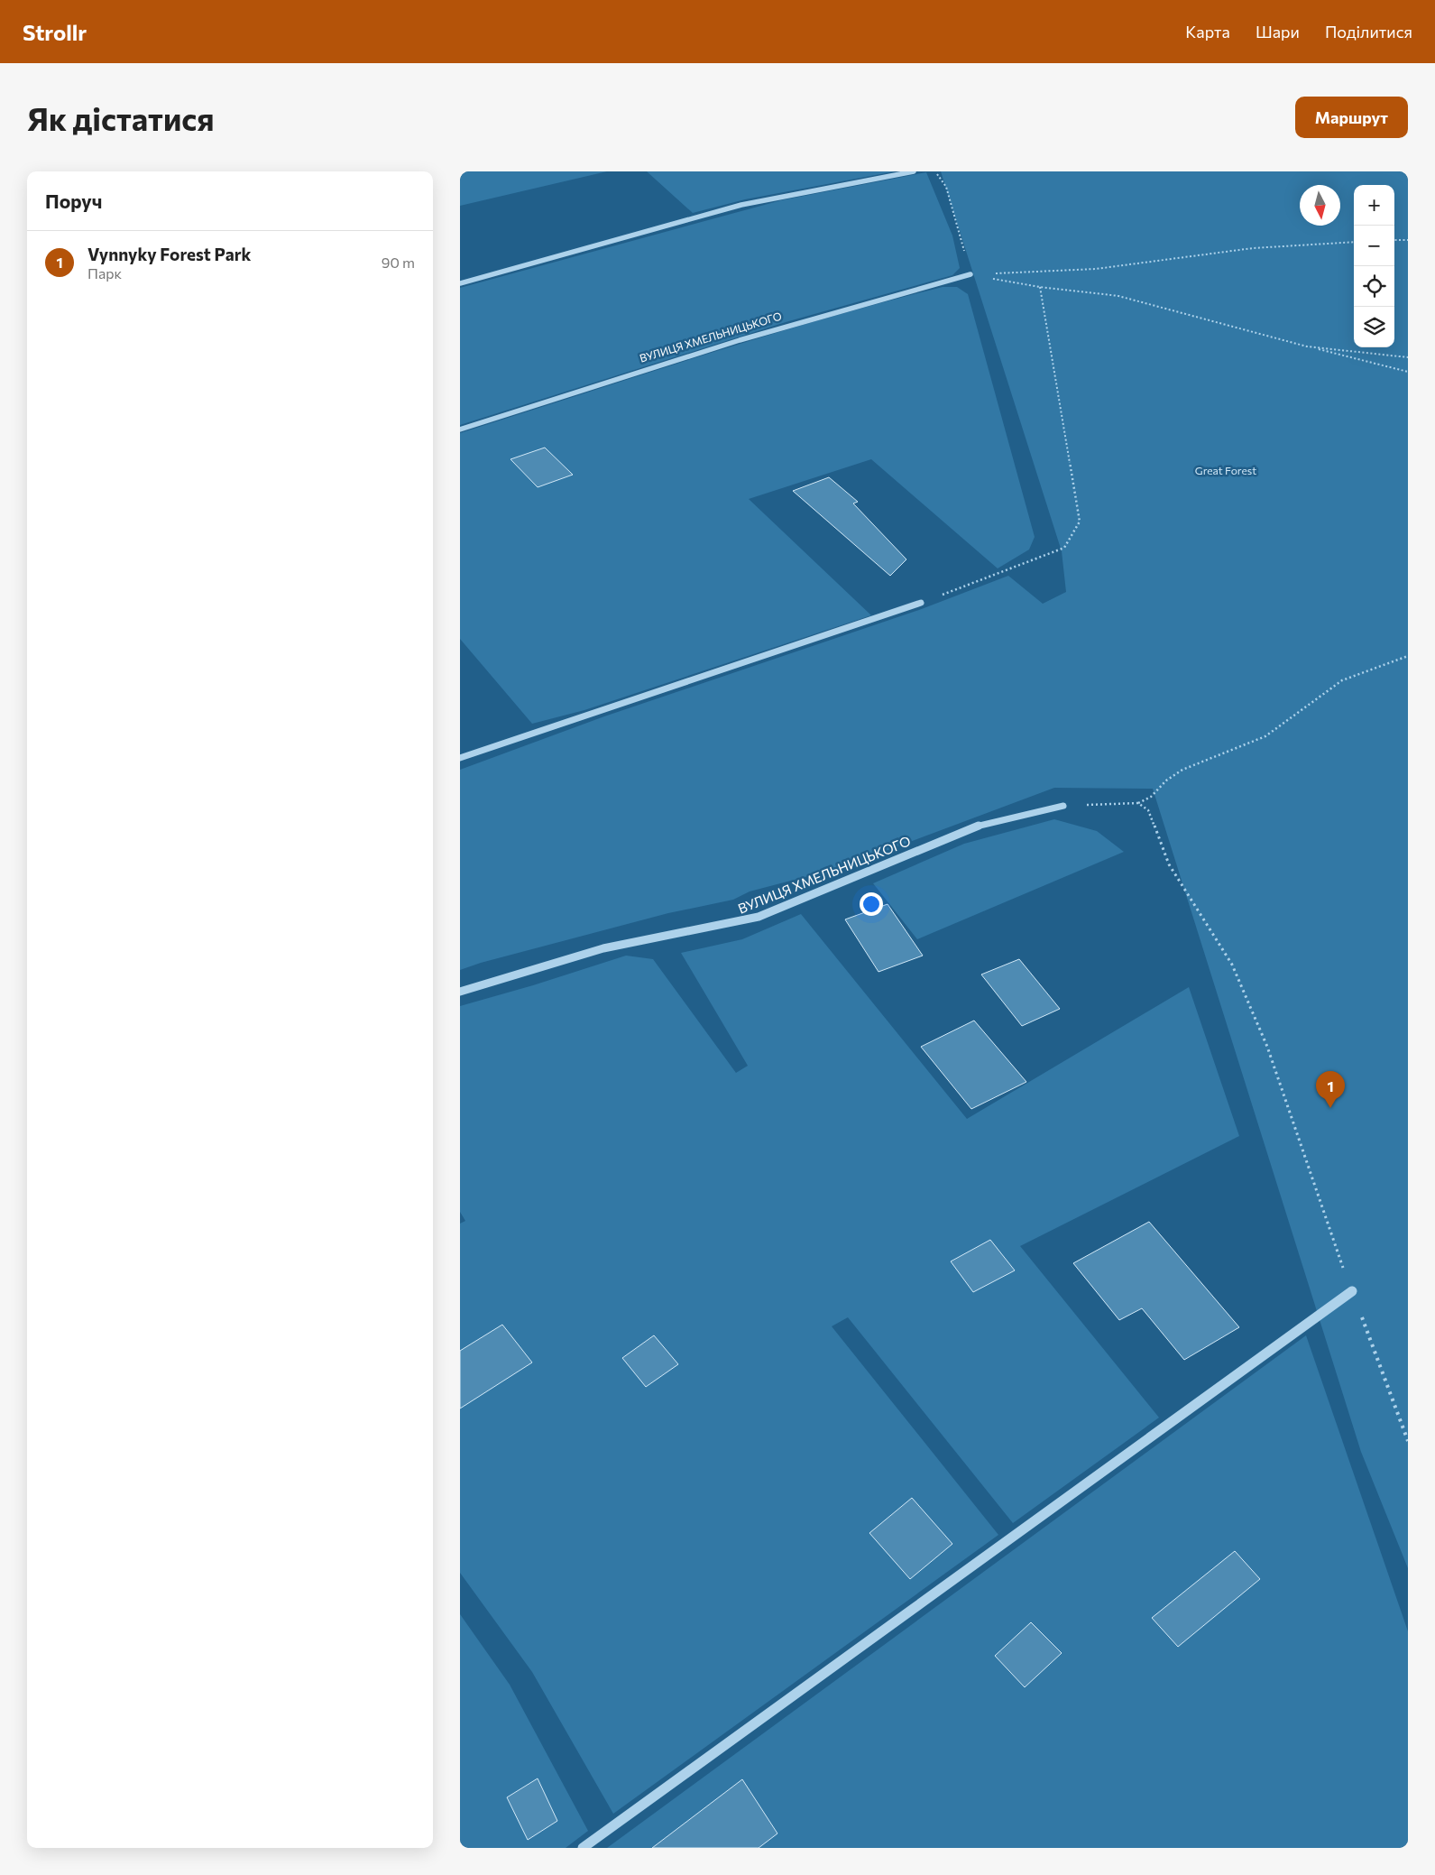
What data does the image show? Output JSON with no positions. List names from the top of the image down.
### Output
{
  "streets": {
    "street": ["ВУЛИЦЯ ХМЕЛЬНИЦЬКОГО"]
  },
  "parks": ["Great Forest"],
  "north": "bottom",
  "page": {
    "header": "Strollr",
    "nav": ["Карта", "Шари", "Поділитися"],
    "buttons": "Маршрут",
    "title": "Як дістатися",
    "heading": "Поруч",
    "map_buttons": ["+", "−"],
    "list": [
      {
        "mark": "1",
        "name": "Vynnyky Forest Park",
        "note": "Парк",
        "value": "90 m"
      }
    ],
    "pins": "1"
  }
}
